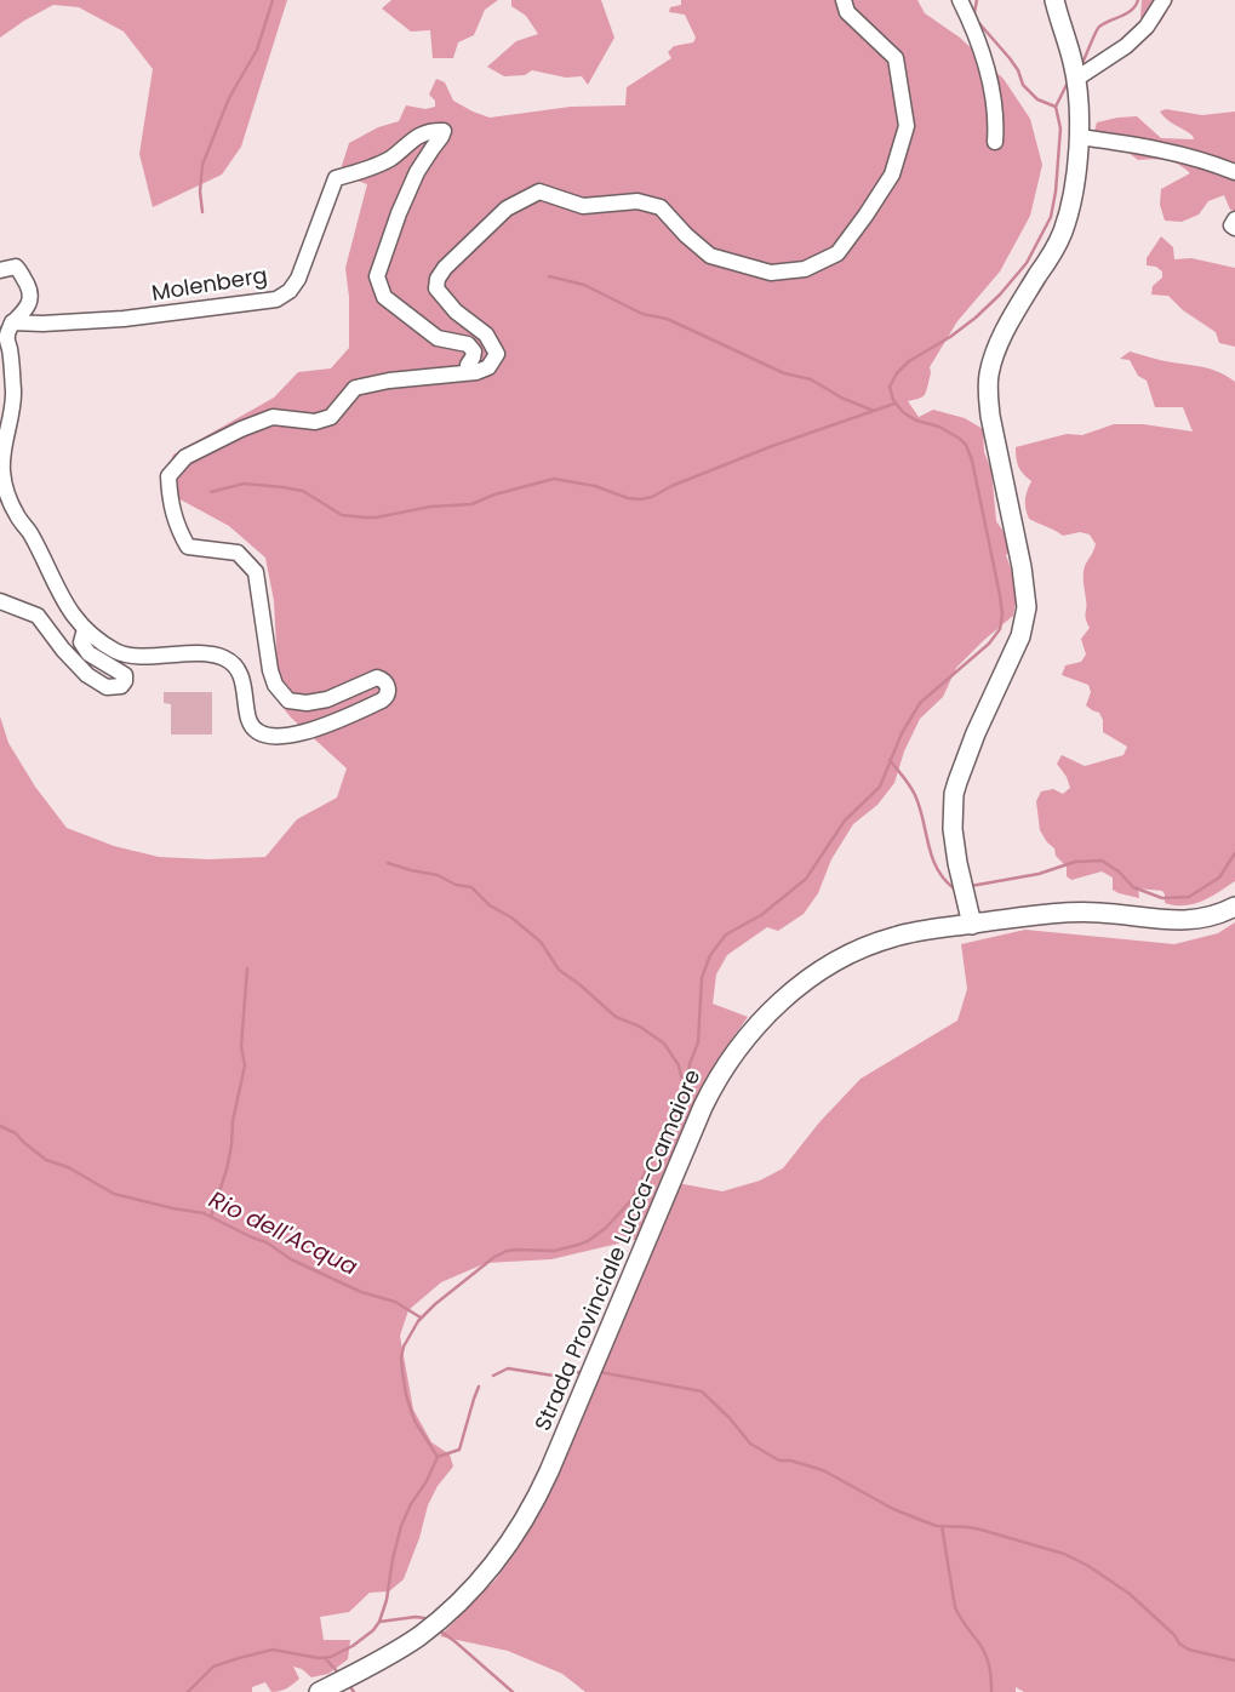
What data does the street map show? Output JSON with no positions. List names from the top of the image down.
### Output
{
  "streets": {
    "main road": ["Strada Provinciale Lucca-Camaiore"],
    "street": ["Molenberg"]
  },
  "water": ["Rio dell'Acqua"]
}
